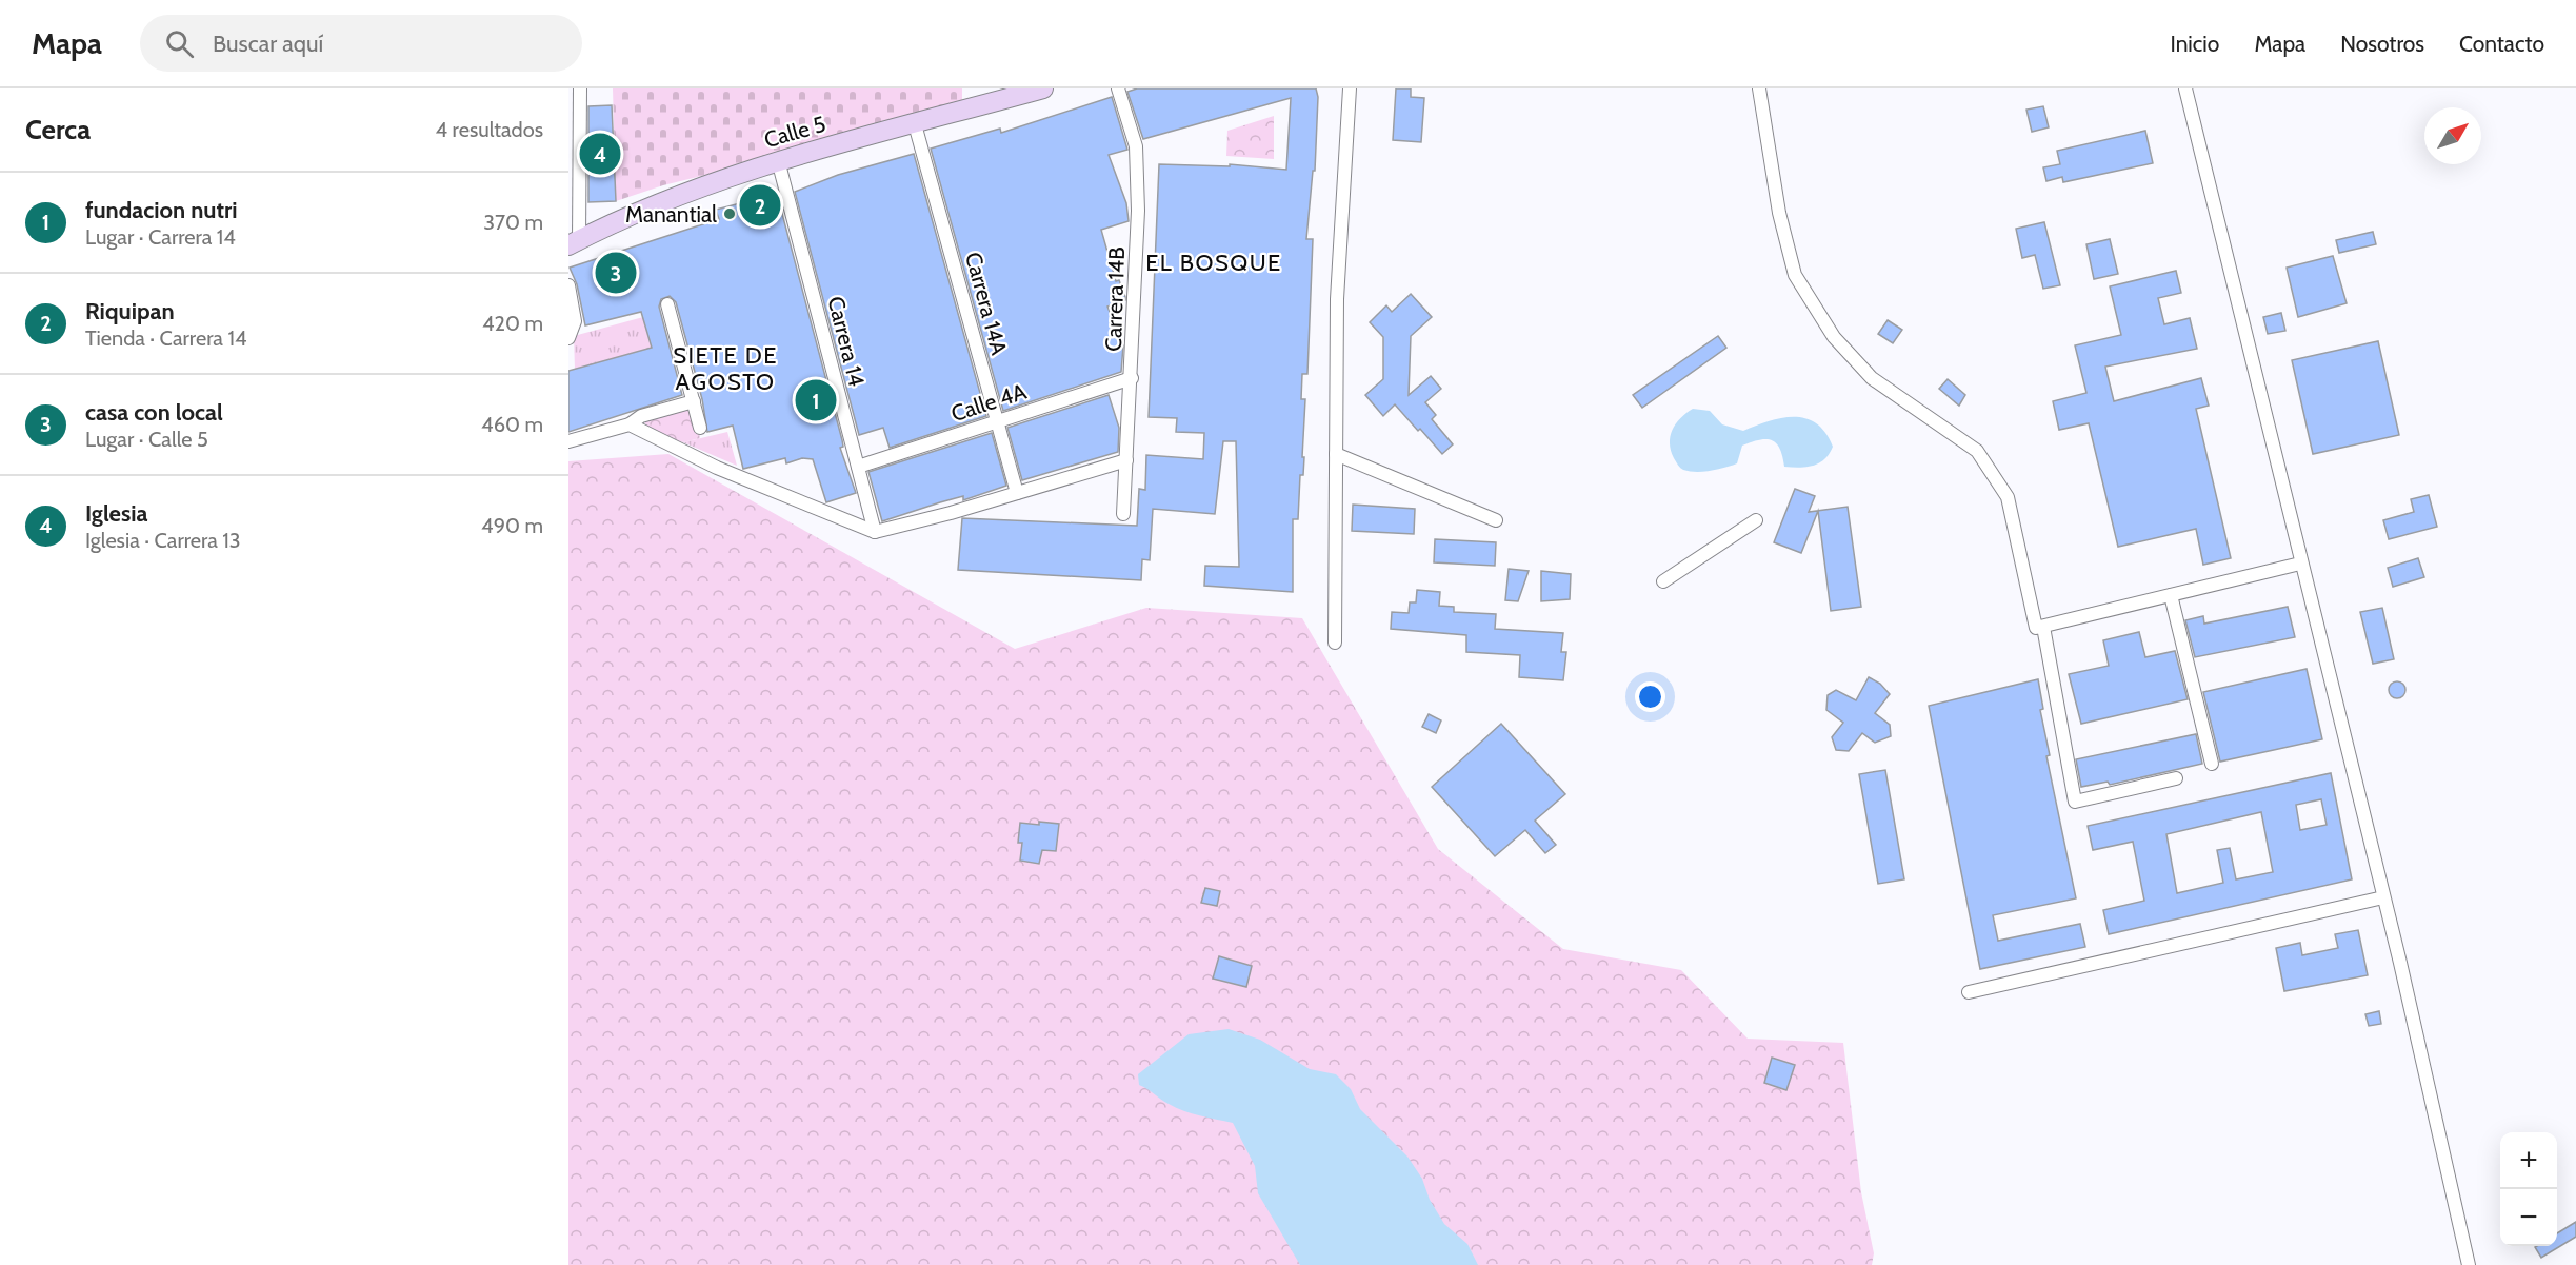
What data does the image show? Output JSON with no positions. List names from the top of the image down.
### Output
{
  "streets": {
    "street": [
      "Calle 5",
      "Carrera 14B",
      "Carrera 14A",
      "Carrera 14",
      "Calle 4A"
    ]
  },
  "crossings": [
    ["Calle 5", "Carrera 14A"],
    ["Calle 5", "Carrera 14"],
    ["Carrera 14B", "Calle 4A"],
    ["Carrera 14A", "Calle 4A"],
    ["Carrera 14", "Calle 4A"]
  ],
  "districts": ["EL BOSQUE", "SIETE DE AGOSTO"],
  "places": ["Manantial"],
  "north": "top right",
  "page": {
    "header": "Mapa",
    "search": "Buscar aquí",
    "nav": [
      "Inicio",
      "Mapa",
      "Nosotros",
      "Contacto"
    ],
    "heading": ["Cerca", "4 resultados"],
    "pins": [
      "4",
      "2",
      "3",
      "1"
    ],
    "list": [
      {
        "mark": "1",
        "name": "fundacion nutri",
        "note": "Lugar · Carrera 14",
        "value": "370 m"
      },
      {
        "mark": "2",
        "name": "Riquipan",
        "note": "Tienda · Carrera 14",
        "value": "420 m"
      },
      {
        "mark": "3",
        "name": "casa con local",
        "note": "Lugar · Calle 5",
        "value": "460 m"
      },
      {
        "mark": "4",
        "name": "Iglesia",
        "note": "Iglesia · Carrera 13",
        "value": "490 m"
      }
    ],
    "map_buttons": ["+", "−"]
  }
}
